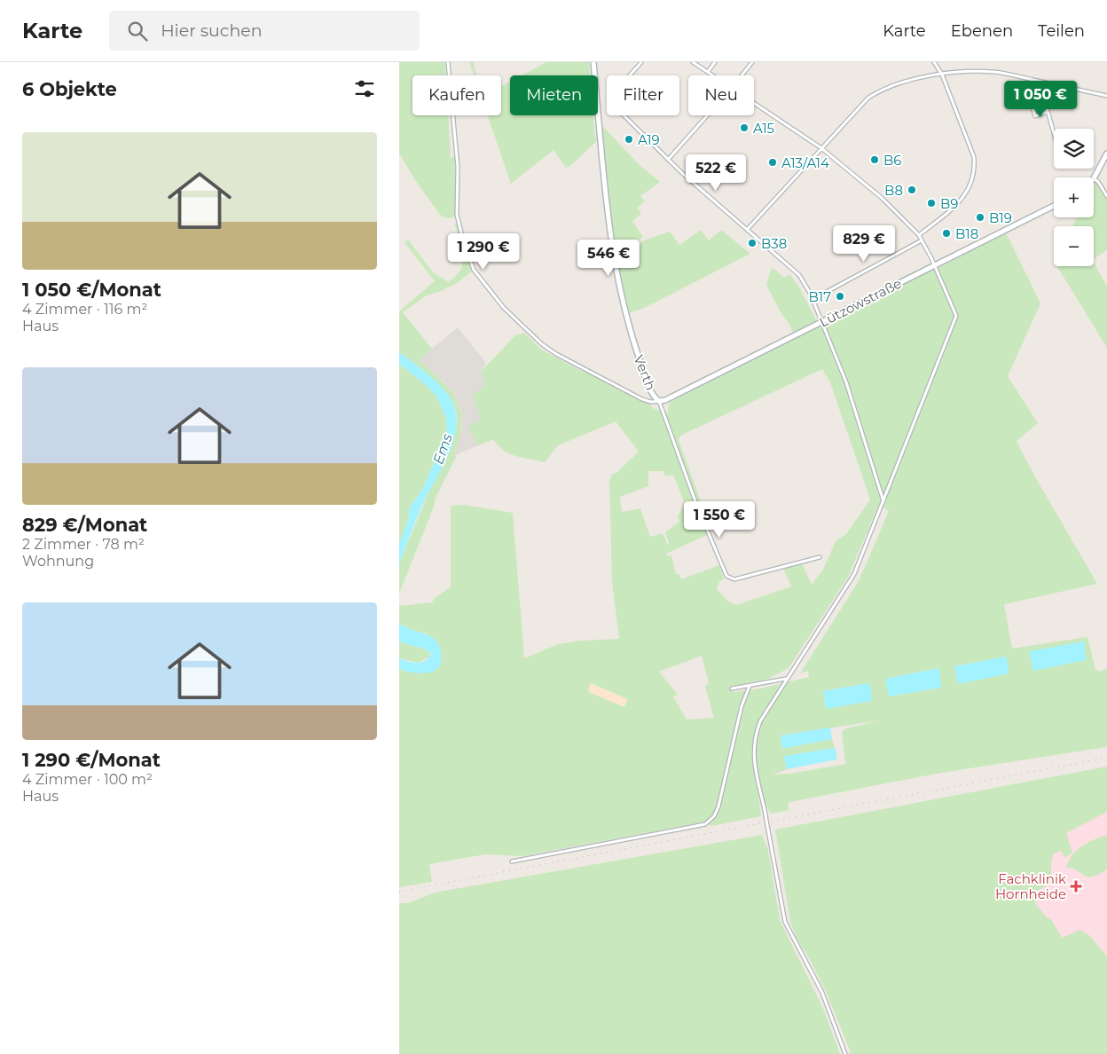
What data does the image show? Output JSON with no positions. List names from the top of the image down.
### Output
{
  "streets": {
    "street": ["Lützowstraße", "Verth"]
  },
  "crossings": [
    ["Lützowstraße", "Verth"]
  ],
  "water": ["Ems"],
  "places": {
    "other": [
      "A15",
      "A19",
      "B6",
      "A13/A14",
      "B8",
      "B9",
      "B19",
      "B18",
      "B38",
      "B17"
    ],
    "health": ["Fachklinik Hornheide"]
  },
  "page": {
    "header": "Karte",
    "search": "Hier suchen",
    "nav": ["Karte", "Ebenen", "Teilen"],
    "heading": "6 Objekte",
    "chip": [
      "Kaufen",
      "Mieten",
      "Filter",
      "Neu"
    ],
    "price": [
      "1 050 €",
      "522 €",
      "829 €",
      "1 290 €",
      "546 €",
      "1 550 €"
    ],
    "list": [
      {
        "name": "1 050 €/Monat",
        "note": "4 Zimmer · 116 m² · Haus"
      },
      {
        "name": "829 €/Monat",
        "note": "2 Zimmer · 78 m² · Wohnung"
      },
      {
        "name": "1 290 €/Monat",
        "note": "4 Zimmer · 100 m² · Haus"
      }
    ],
    "map_buttons": ["+", "−"]
  }
}
